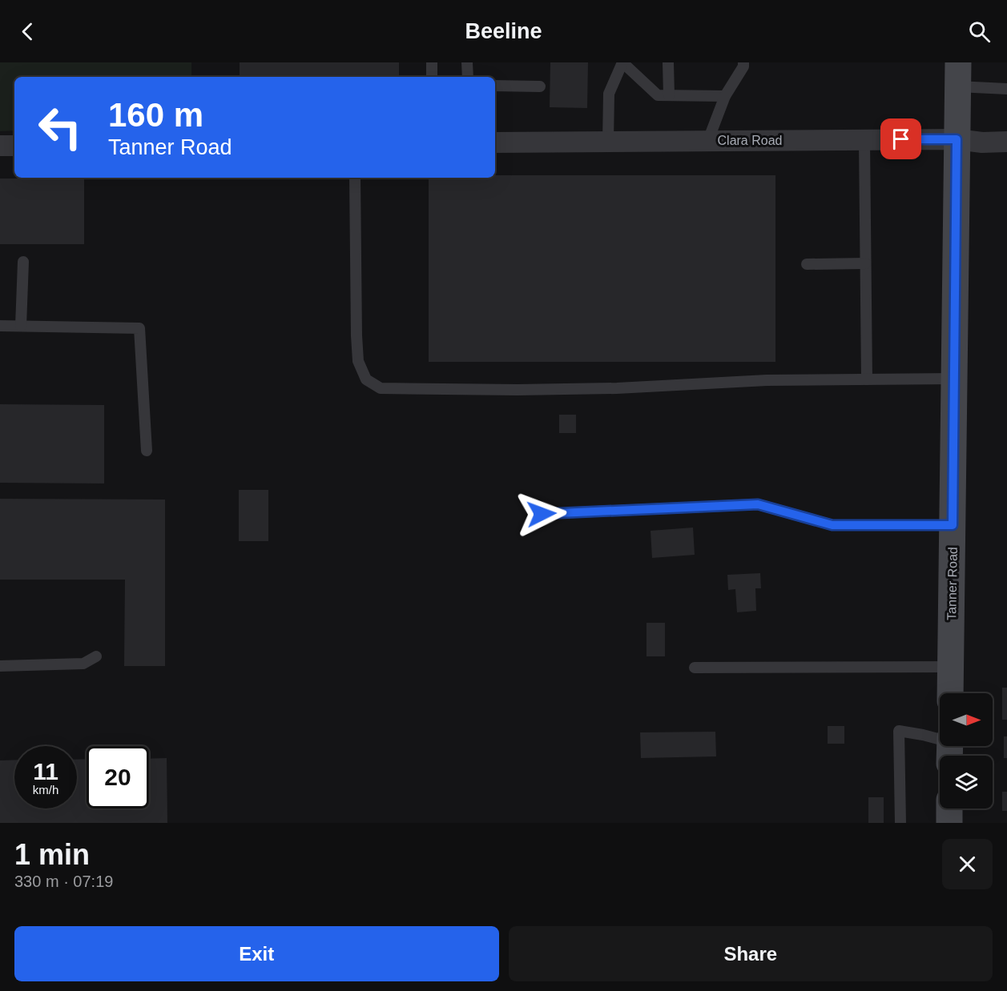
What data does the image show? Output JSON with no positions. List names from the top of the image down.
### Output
{
  "streets": {
    "main road": ["Tanner Road"],
    "street": ["Clara Road"]
  },
  "crossings": [
    ["Clara Road", "Tanner Road"]
  ],
  "north": "right",
  "page": {
    "header": "Beeline",
    "turn": ["160 m", "Tanner Road"],
    "speed": "11 km/h",
    "limit": "20",
    "heading": ["1 min", "330 m · 07:19"],
    "buttons": ["Exit", "Share"]
  }
}
